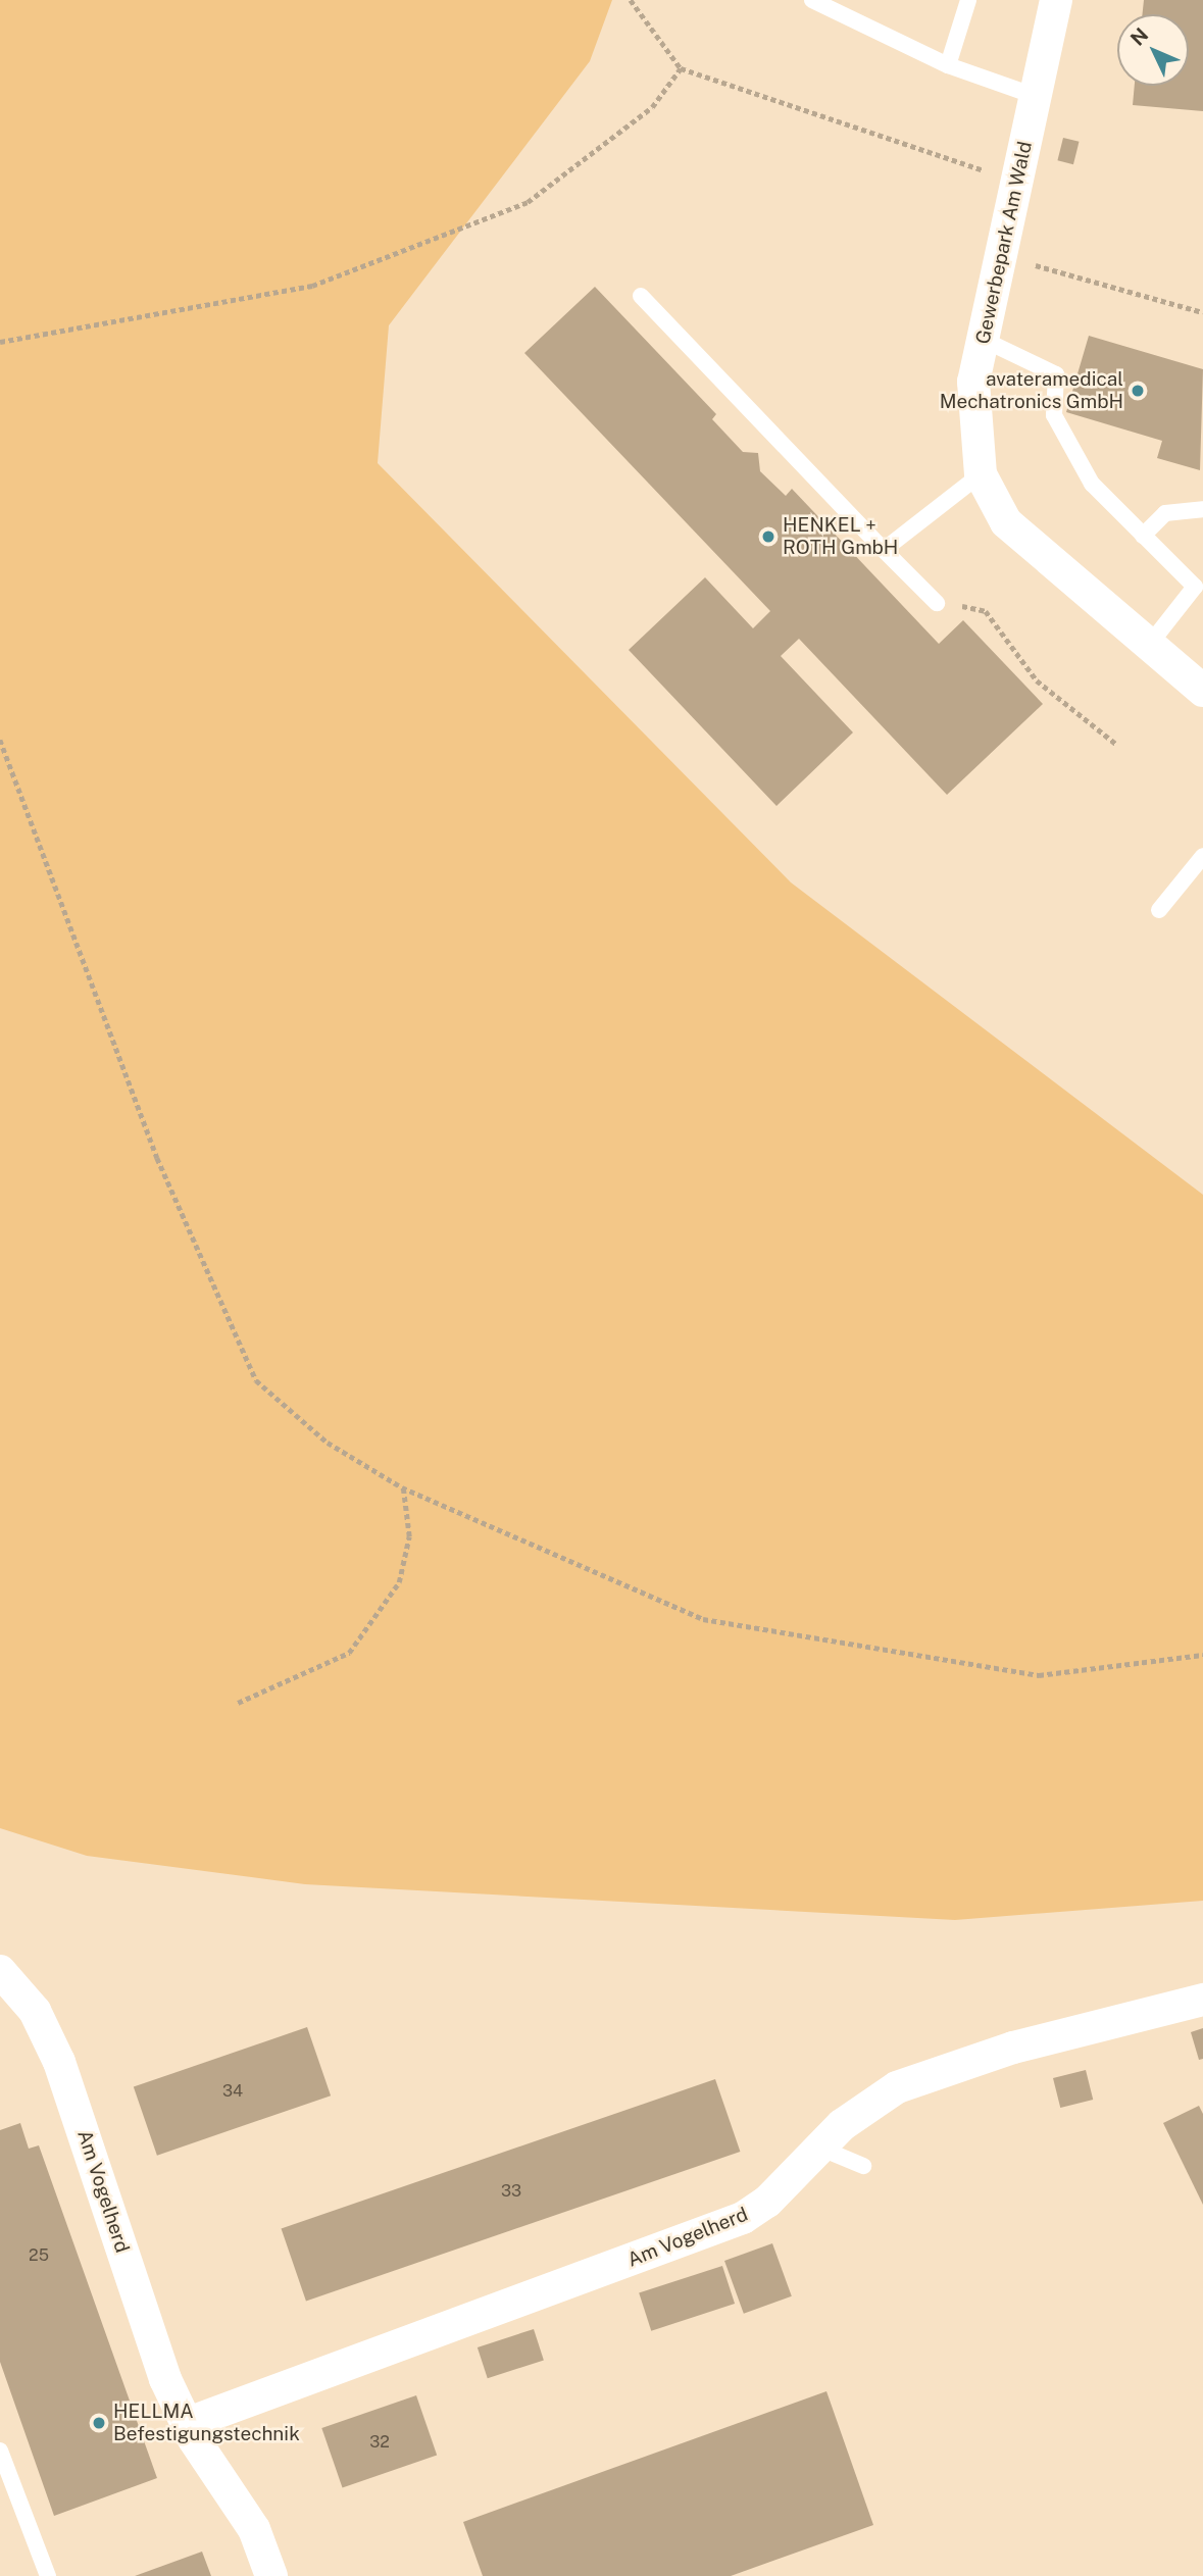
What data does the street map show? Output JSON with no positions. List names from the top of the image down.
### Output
{
  "streets": {
    "street": ["Gewerbepark Am Wald", "Am Vogelherd"]
  },
  "places": ["avateramedical Mechatronics GmbH", "HENKEL + ROTH GmbH", "HELLMA Befestigungstechnik"],
  "house_numbers": [
    "34",
    "33",
    "25",
    "32"
  ],
  "north": "top left"
}
